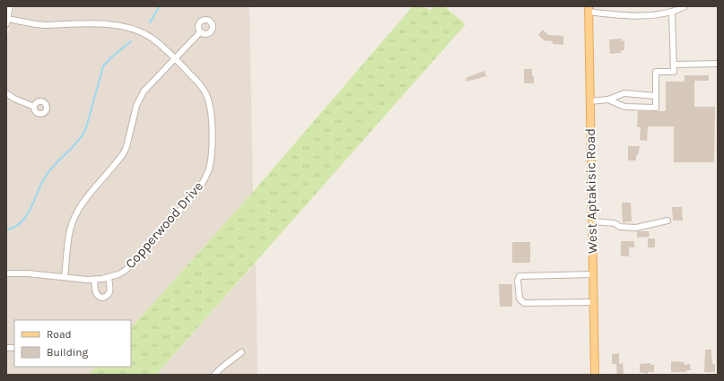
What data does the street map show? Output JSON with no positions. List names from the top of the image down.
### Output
{
  "streets": {
    "main road": ["West Aptakisic Road"],
    "street": ["Copperwood Drive"]
  },
  "legend": ["Road", "Building"]
}
